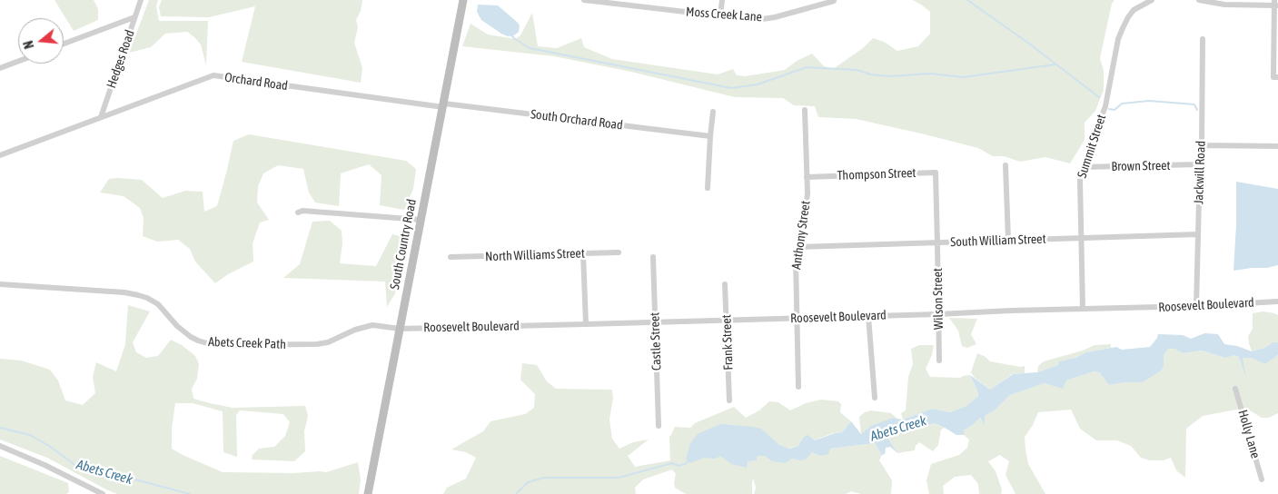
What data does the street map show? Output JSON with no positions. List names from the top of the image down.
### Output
{
  "streets": {
    "main road": ["South Country Road"],
    "street": [
      "Moss Creek Lane",
      "Hedges Road",
      "Orchard Road",
      "South Orchard Road",
      "Summit Street",
      "Brown Street",
      "Jackwill Road",
      "Thompson Street",
      "Anthony Street",
      "South William Street",
      "North Williams Street",
      "Wilson Street",
      "Roosevelt Boulevard",
      "Castle Street",
      "Frank Street",
      "Abets Creek Path",
      "Holly Lane"
    ]
  },
  "crossings": [
    ["Hedges Road", "Orchard Road"],
    ["Orchard Road", "South Orchard Road"],
    ["Orchard Road", "South Country Road"],
    ["South Orchard Road", "South Country Road"],
    ["Summit Street", "Brown Street"],
    ["Summit Street", "South William Street"],
    ["Summit Street", "Roosevelt Boulevard"],
    ["Brown Street", "Jackwill Road"],
    ["Jackwill Road", "South William Street"],
    ["Jackwill Road", "Roosevelt Boulevard"],
    ["Thompson Street", "Anthony Street"],
    ["Thompson Street", "Wilson Street"],
    ["Anthony Street", "South William Street"],
    ["Anthony Street", "Roosevelt Boulevard"],
    ["South William Street", "Wilson Street"],
    ["South Country Road", "Roosevelt Boulevard"],
    ["South Country Road", "Abets Creek Path"],
    ["Wilson Street", "Roosevelt Boulevard"],
    ["Roosevelt Boulevard", "Castle Street"],
    ["Roosevelt Boulevard", "Frank Street"],
    ["Roosevelt Boulevard", "Abets Creek Path"]
  ],
  "water": ["Abets Creek"],
  "north": "left"
}
